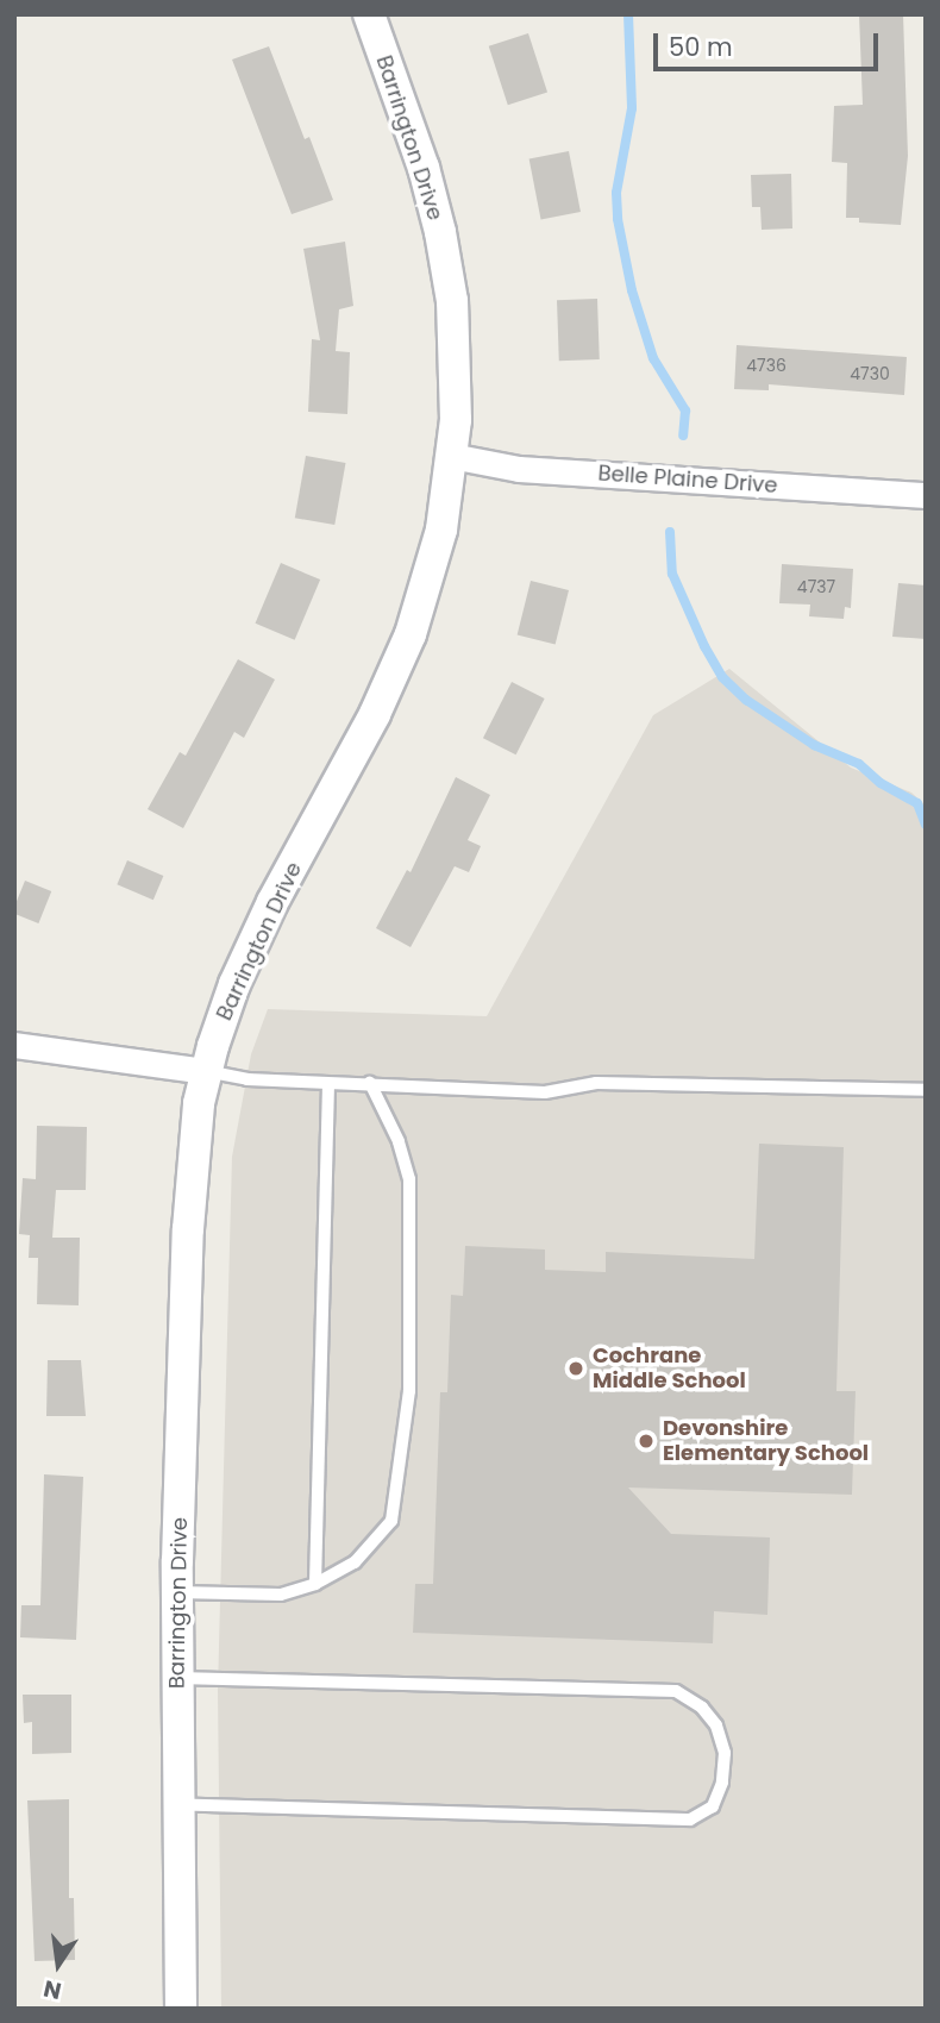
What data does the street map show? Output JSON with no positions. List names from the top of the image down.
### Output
{
  "streets": {
    "street": ["Barrington Drive", "Belle Plaine Drive"]
  },
  "crossings": [
    ["Barrington Drive", "Belle Plaine Drive"]
  ],
  "places": ["Cochrane Middle School", "Devonshire Elementary School"],
  "house_numbers": ["4736", "4730", "4737"],
  "scale_bar": "50 m",
  "north": "bottom"
}
